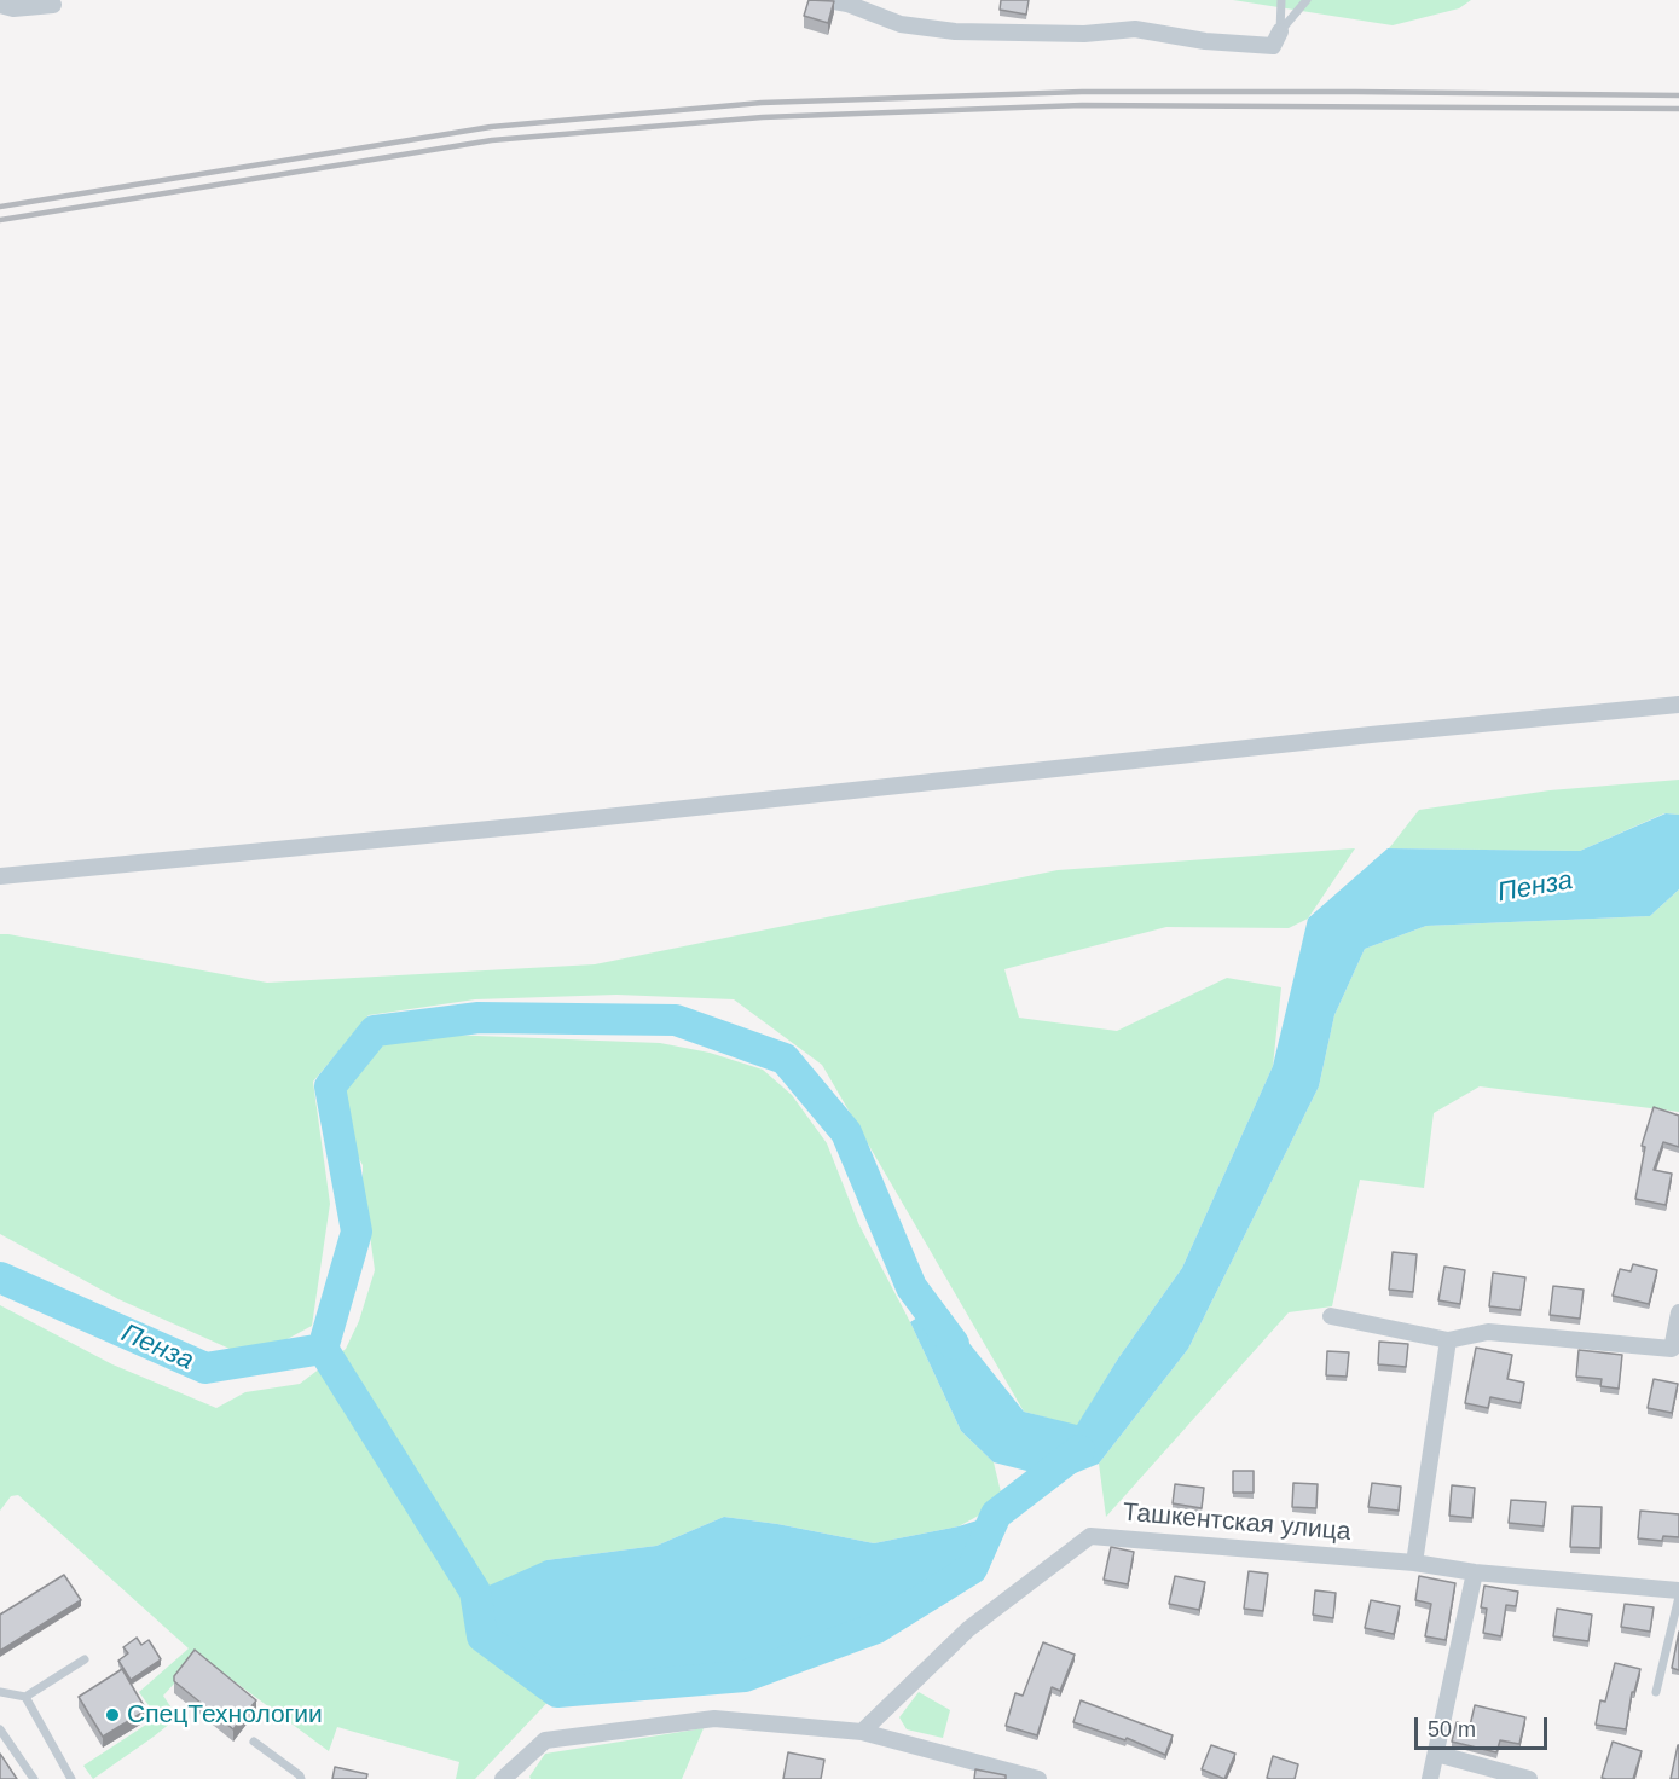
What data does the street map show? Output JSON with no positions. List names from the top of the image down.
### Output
{
  "streets": {
    "street": ["Ташкентская улица"]
  },
  "water": ["Пенза"],
  "places": ["СпецТехнологии"],
  "scale_bar": "50 m"
}
